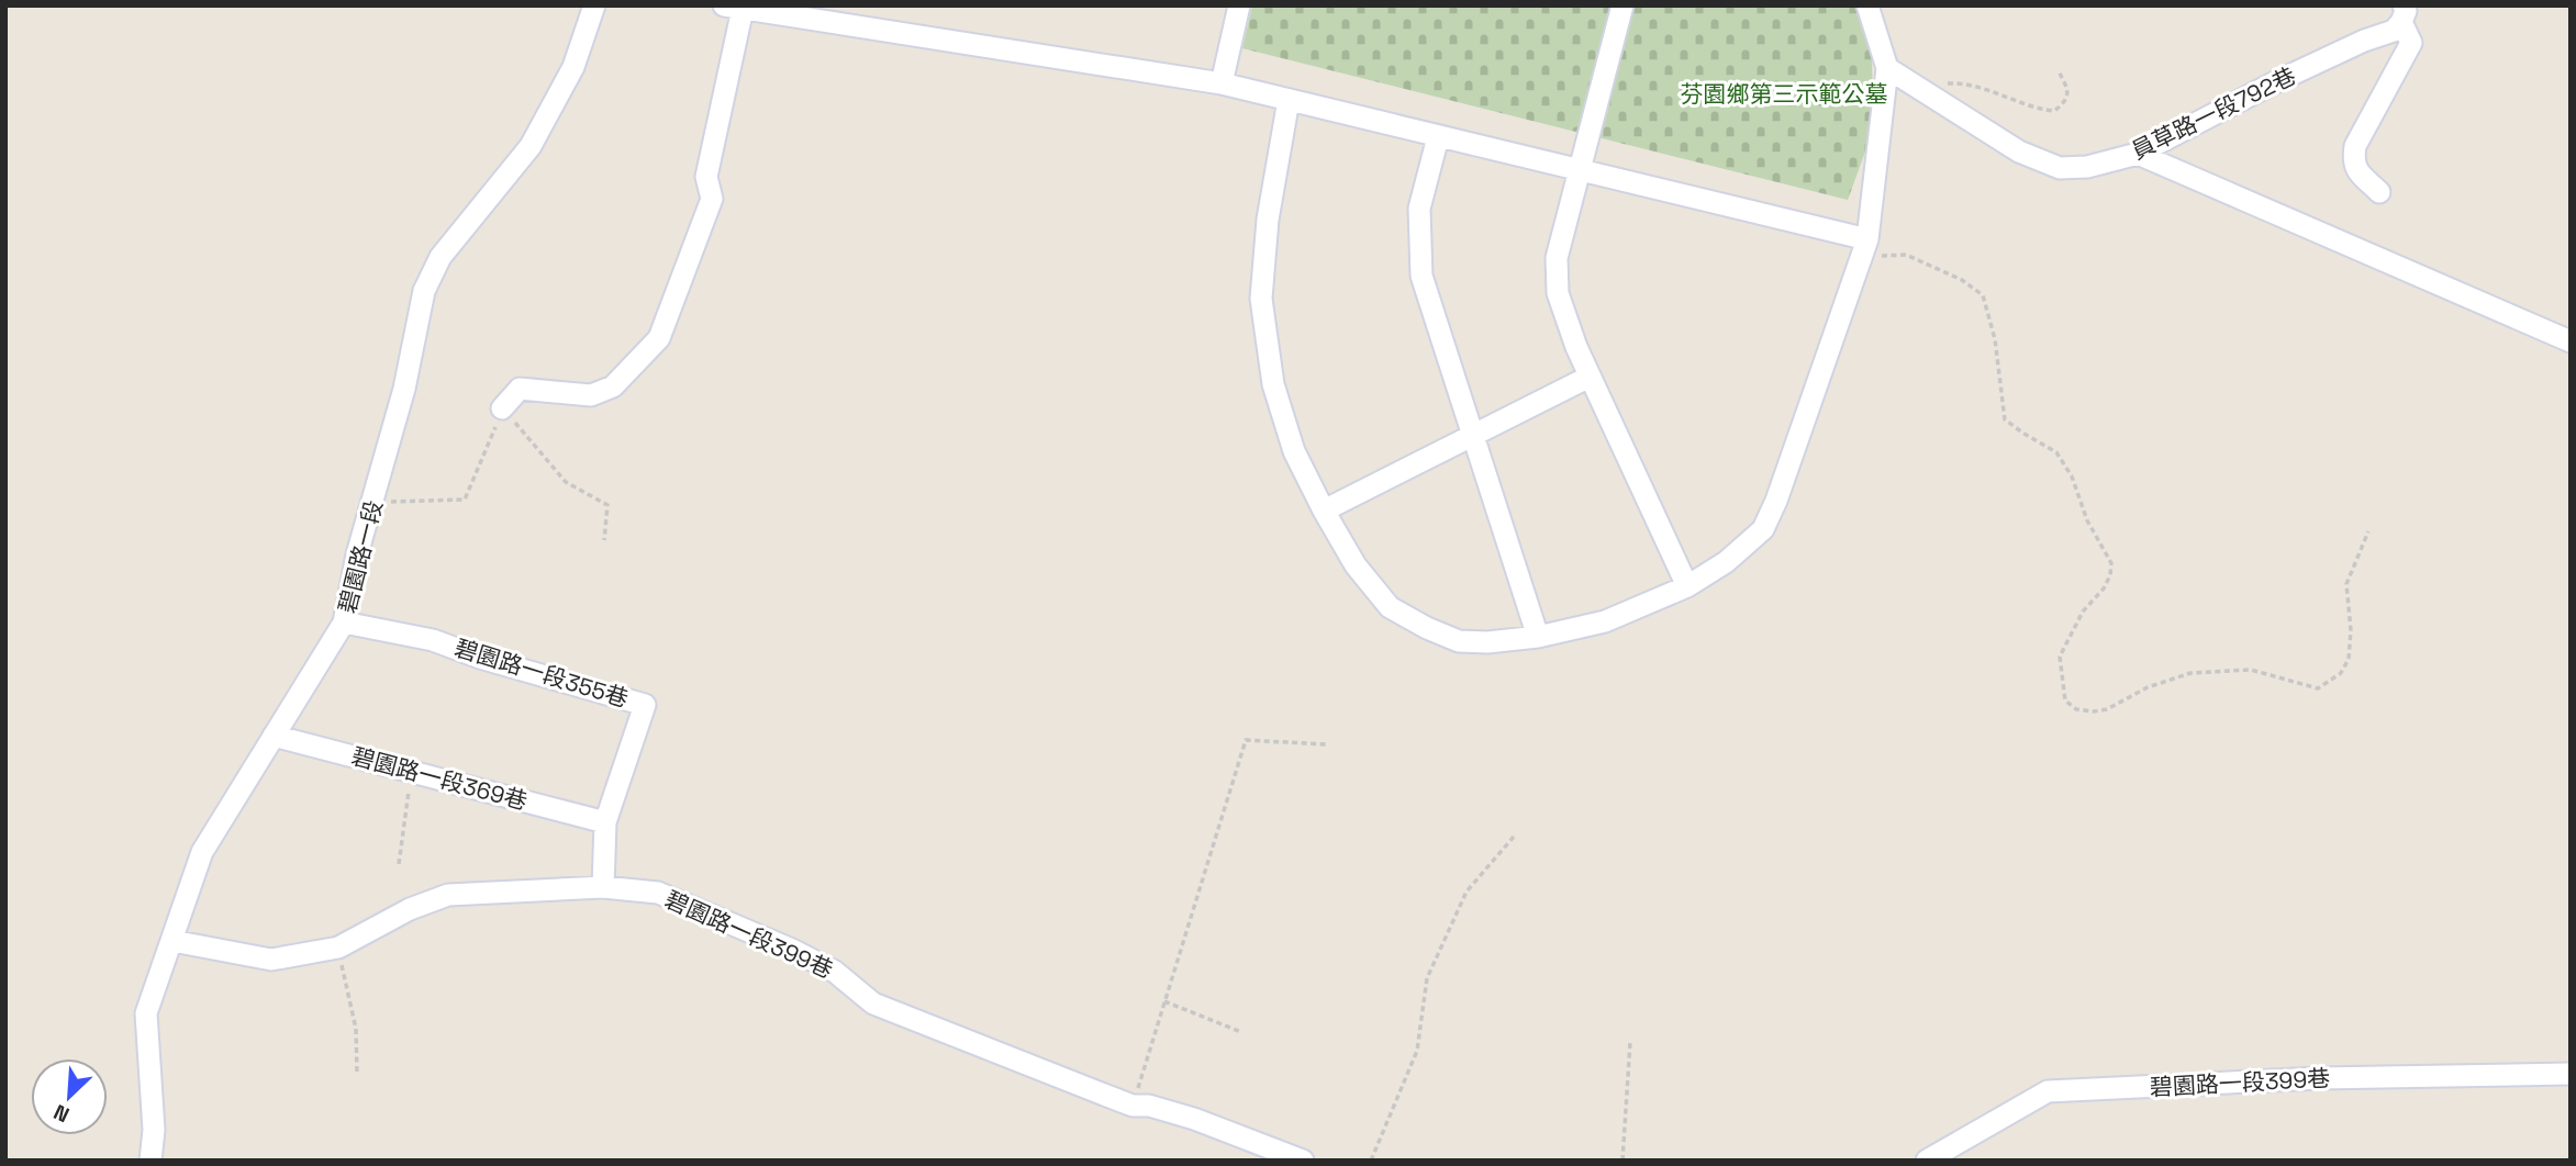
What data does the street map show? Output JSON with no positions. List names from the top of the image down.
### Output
{
  "streets": {
    "street": [
      "員草路一段792巷",
      "碧園路一段",
      "碧園路一段355巷",
      "碧園路一段369巷",
      "碧園路一段399巷"
    ]
  },
  "crossings": [
    ["碧園路一段", "碧園路一段355巷"],
    ["碧園路一段", "碧園路一段369巷"],
    ["碧園路一段", "碧園路一段399巷"],
    ["碧園路一段355巷", "碧園路一段369巷"],
    ["碧園路一段355巷", "碧園路一段399巷"]
  ],
  "parks": ["芬園鄉第三示範公墓"],
  "north": "bottom left"
}
